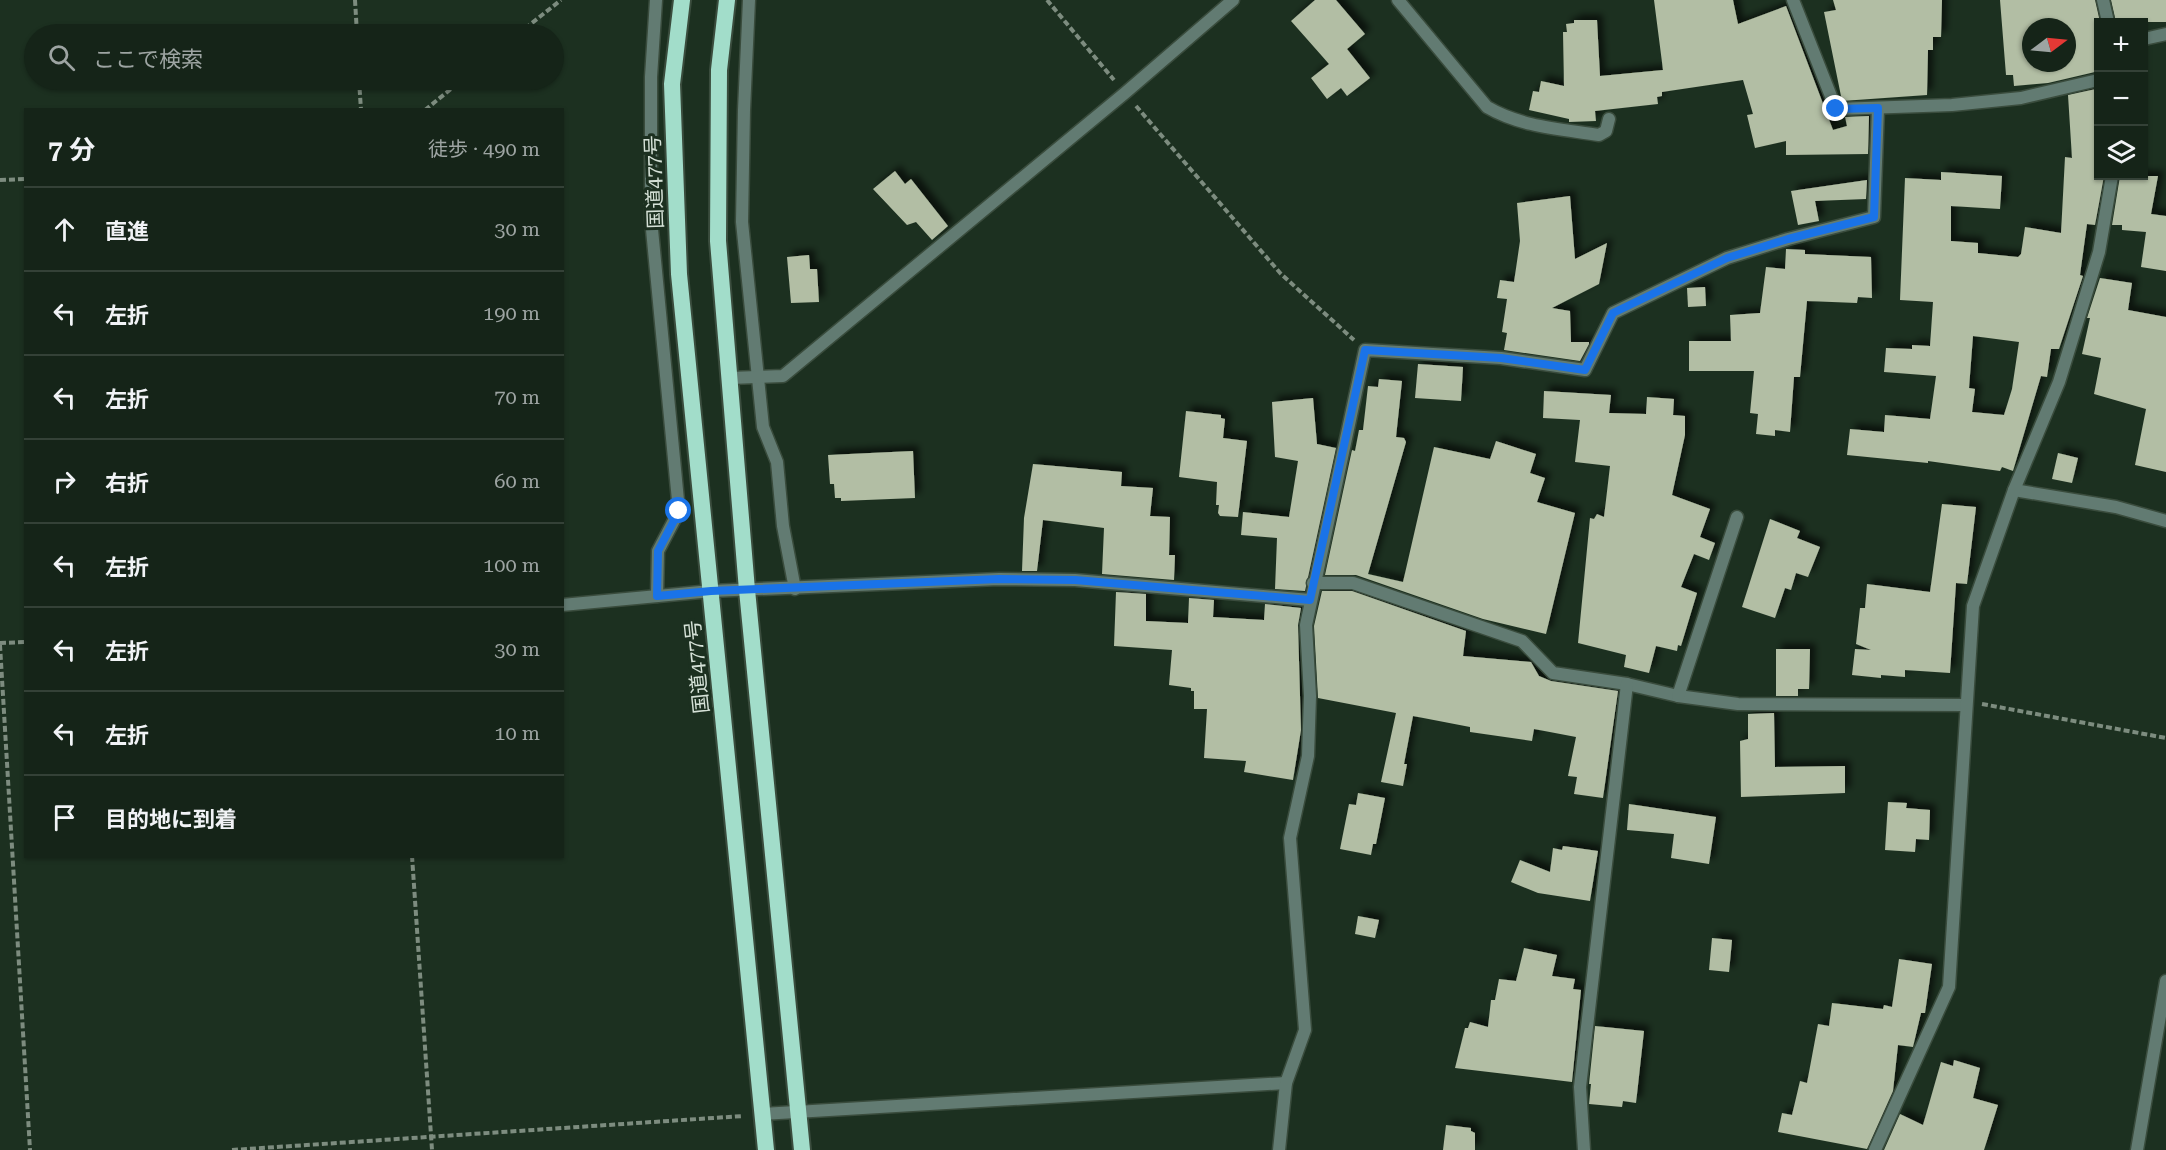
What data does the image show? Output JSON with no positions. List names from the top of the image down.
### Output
{
  "streets": {
    "highway": ["国道477号"]
  },
  "north": "right",
  "page": {
    "map_buttons": ["+", "−"],
    "search": "ここで検索",
    "heading": ["7 分", "徒歩 · 490 m"],
    "list": [
      ["直進", "30 m"],
      ["左折", "190 m"],
      ["左折", "70 m"],
      ["右折", "60 m"],
      ["左折", "100 m"],
      ["左折", "30 m"],
      ["左折", "10 m"],
      "目的地に到着"
    ]
  }
}
